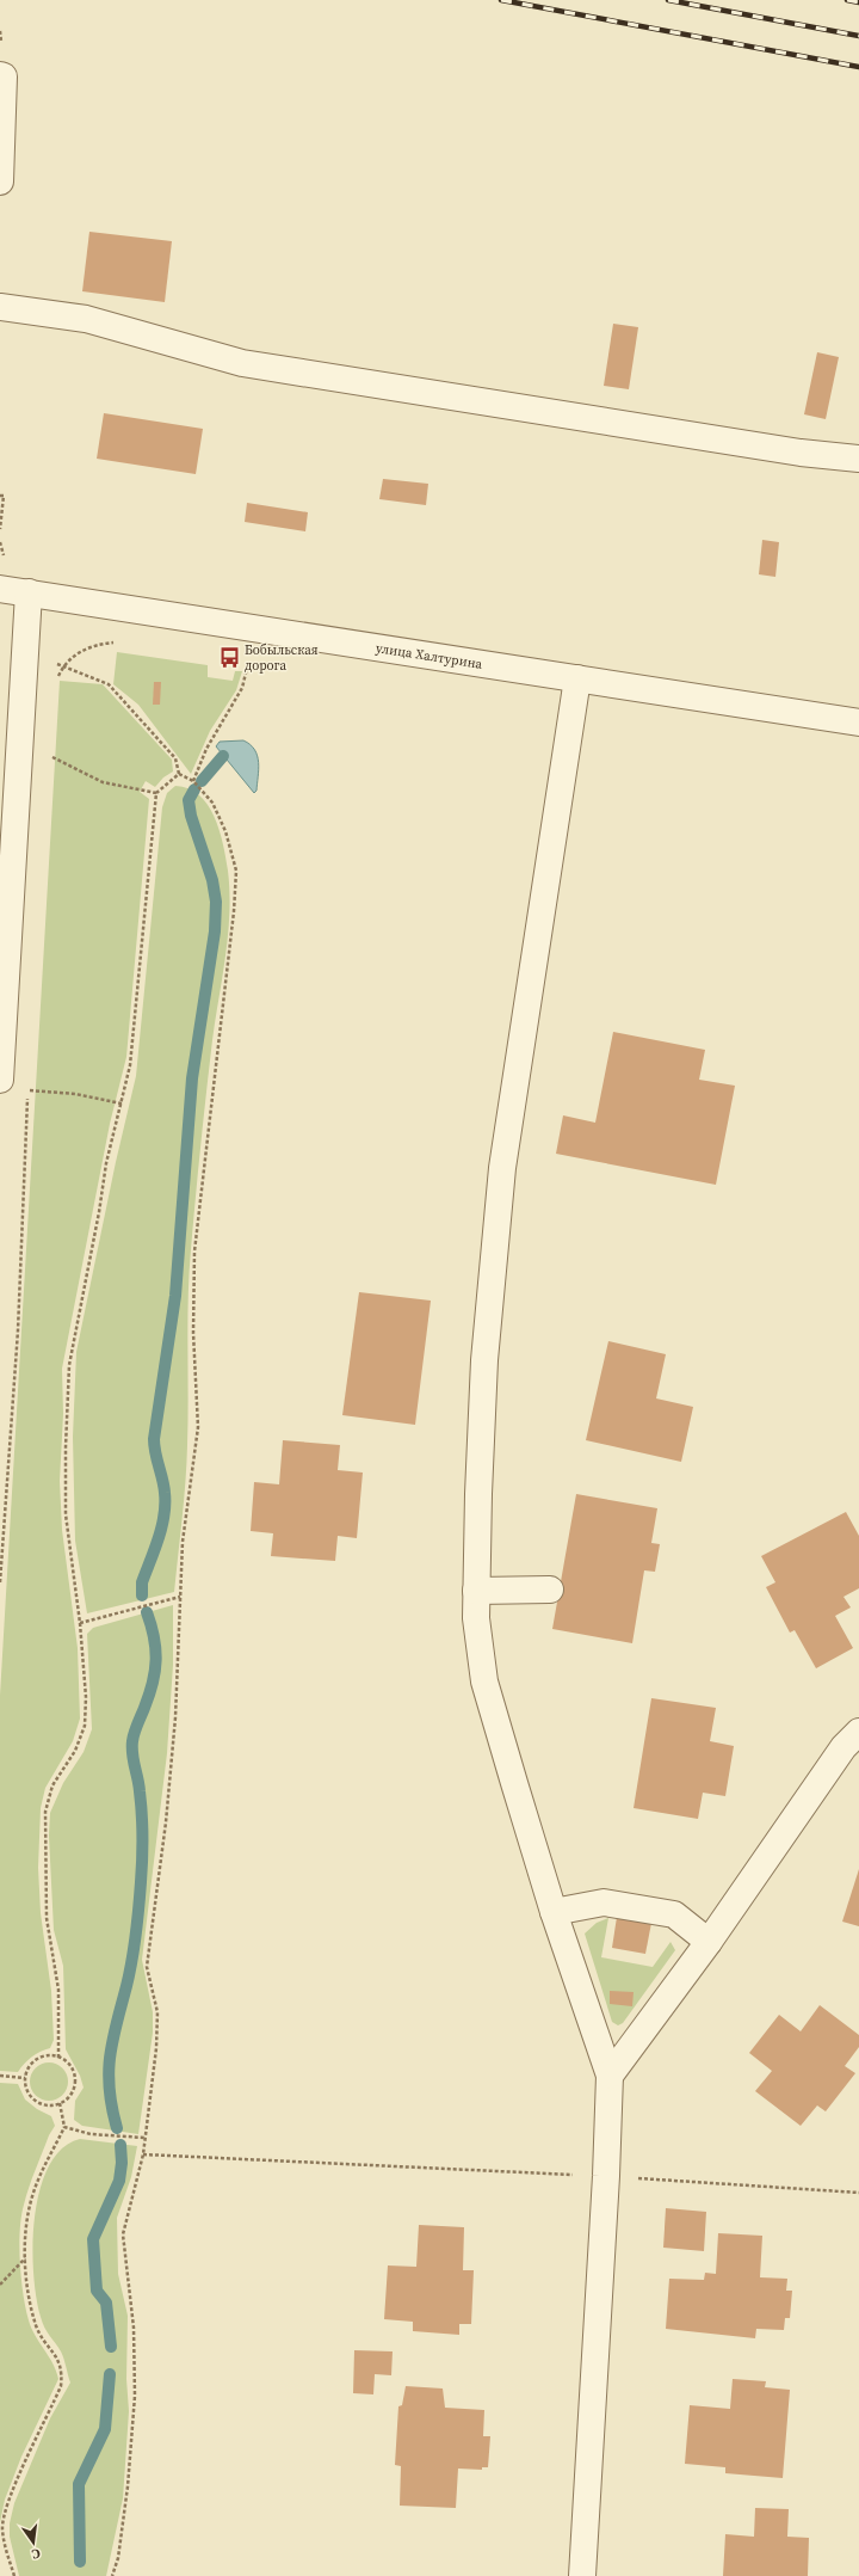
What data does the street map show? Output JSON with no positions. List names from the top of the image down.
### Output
{
  "streets": {
    "street": ["улица Халтурина"]
  },
  "places": {
    "bus stop": ["Бобыльская дорога"]
  },
  "north": "bottom"
}
